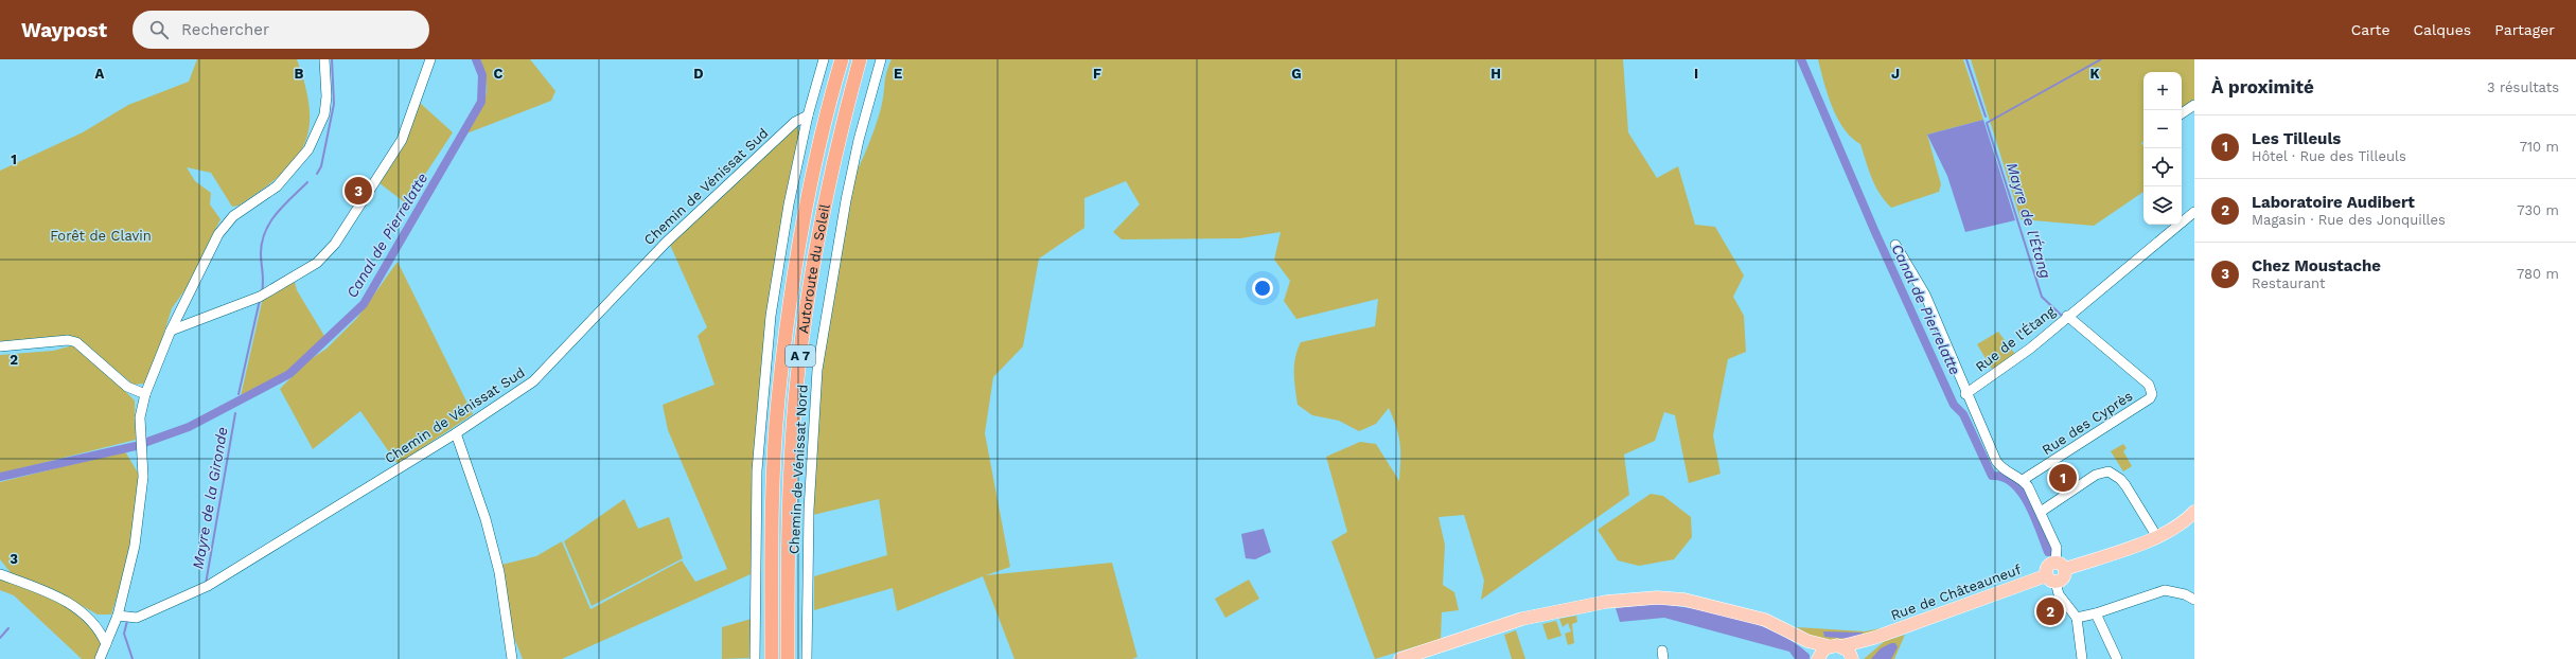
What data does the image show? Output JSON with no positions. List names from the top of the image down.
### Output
{
  "streets": {
    "highway": ["Autoroute du Soleil", "A 7"],
    "main road": ["Rue de Châteauneuf"],
    "street": [
      "Chemin de Vénissat Sud",
      "Rue de l'Étang",
      "Rue des Cyprès",
      "Chemin de Vénissat Nord"
    ]
  },
  "crossings": [
    ["Rue de l'Étang", "Rue des Cyprès"]
  ],
  "water": ["Mayre de l'Étang", "Canal de Pierrelatte", "Mayre de la Gironde"],
  "parks": ["Forêt de Clavin"],
  "page": {
    "header": "Waypost",
    "search": "Rechercher",
    "nav": ["Carte", "Calques", "Partager"],
    "heading": ["À proximité", "3 résultats"],
    "map_buttons": ["+", "−"],
    "list": [
      {
        "mark": "1",
        "name": "Les Tilleuls",
        "note": "Hôtel · Rue des Tilleuls",
        "value": "710 m"
      },
      {
        "mark": "2",
        "name": "Laboratoire Audibert",
        "note": "Magasin · Rue des Jonquilles",
        "value": "730 m"
      },
      {
        "mark": "3",
        "name": "Chez Moustache",
        "note": "Restaurant",
        "value": "780 m"
      }
    ],
    "pins": ["3", "1", "2"]
  },
  "grid": {
    "columns": [
      "A",
      "B",
      "C",
      "D",
      "E",
      "F",
      "G",
      "H",
      "I",
      "J",
      "K"
    ],
    "rows": ["1", "2", "3"]
  }
}
